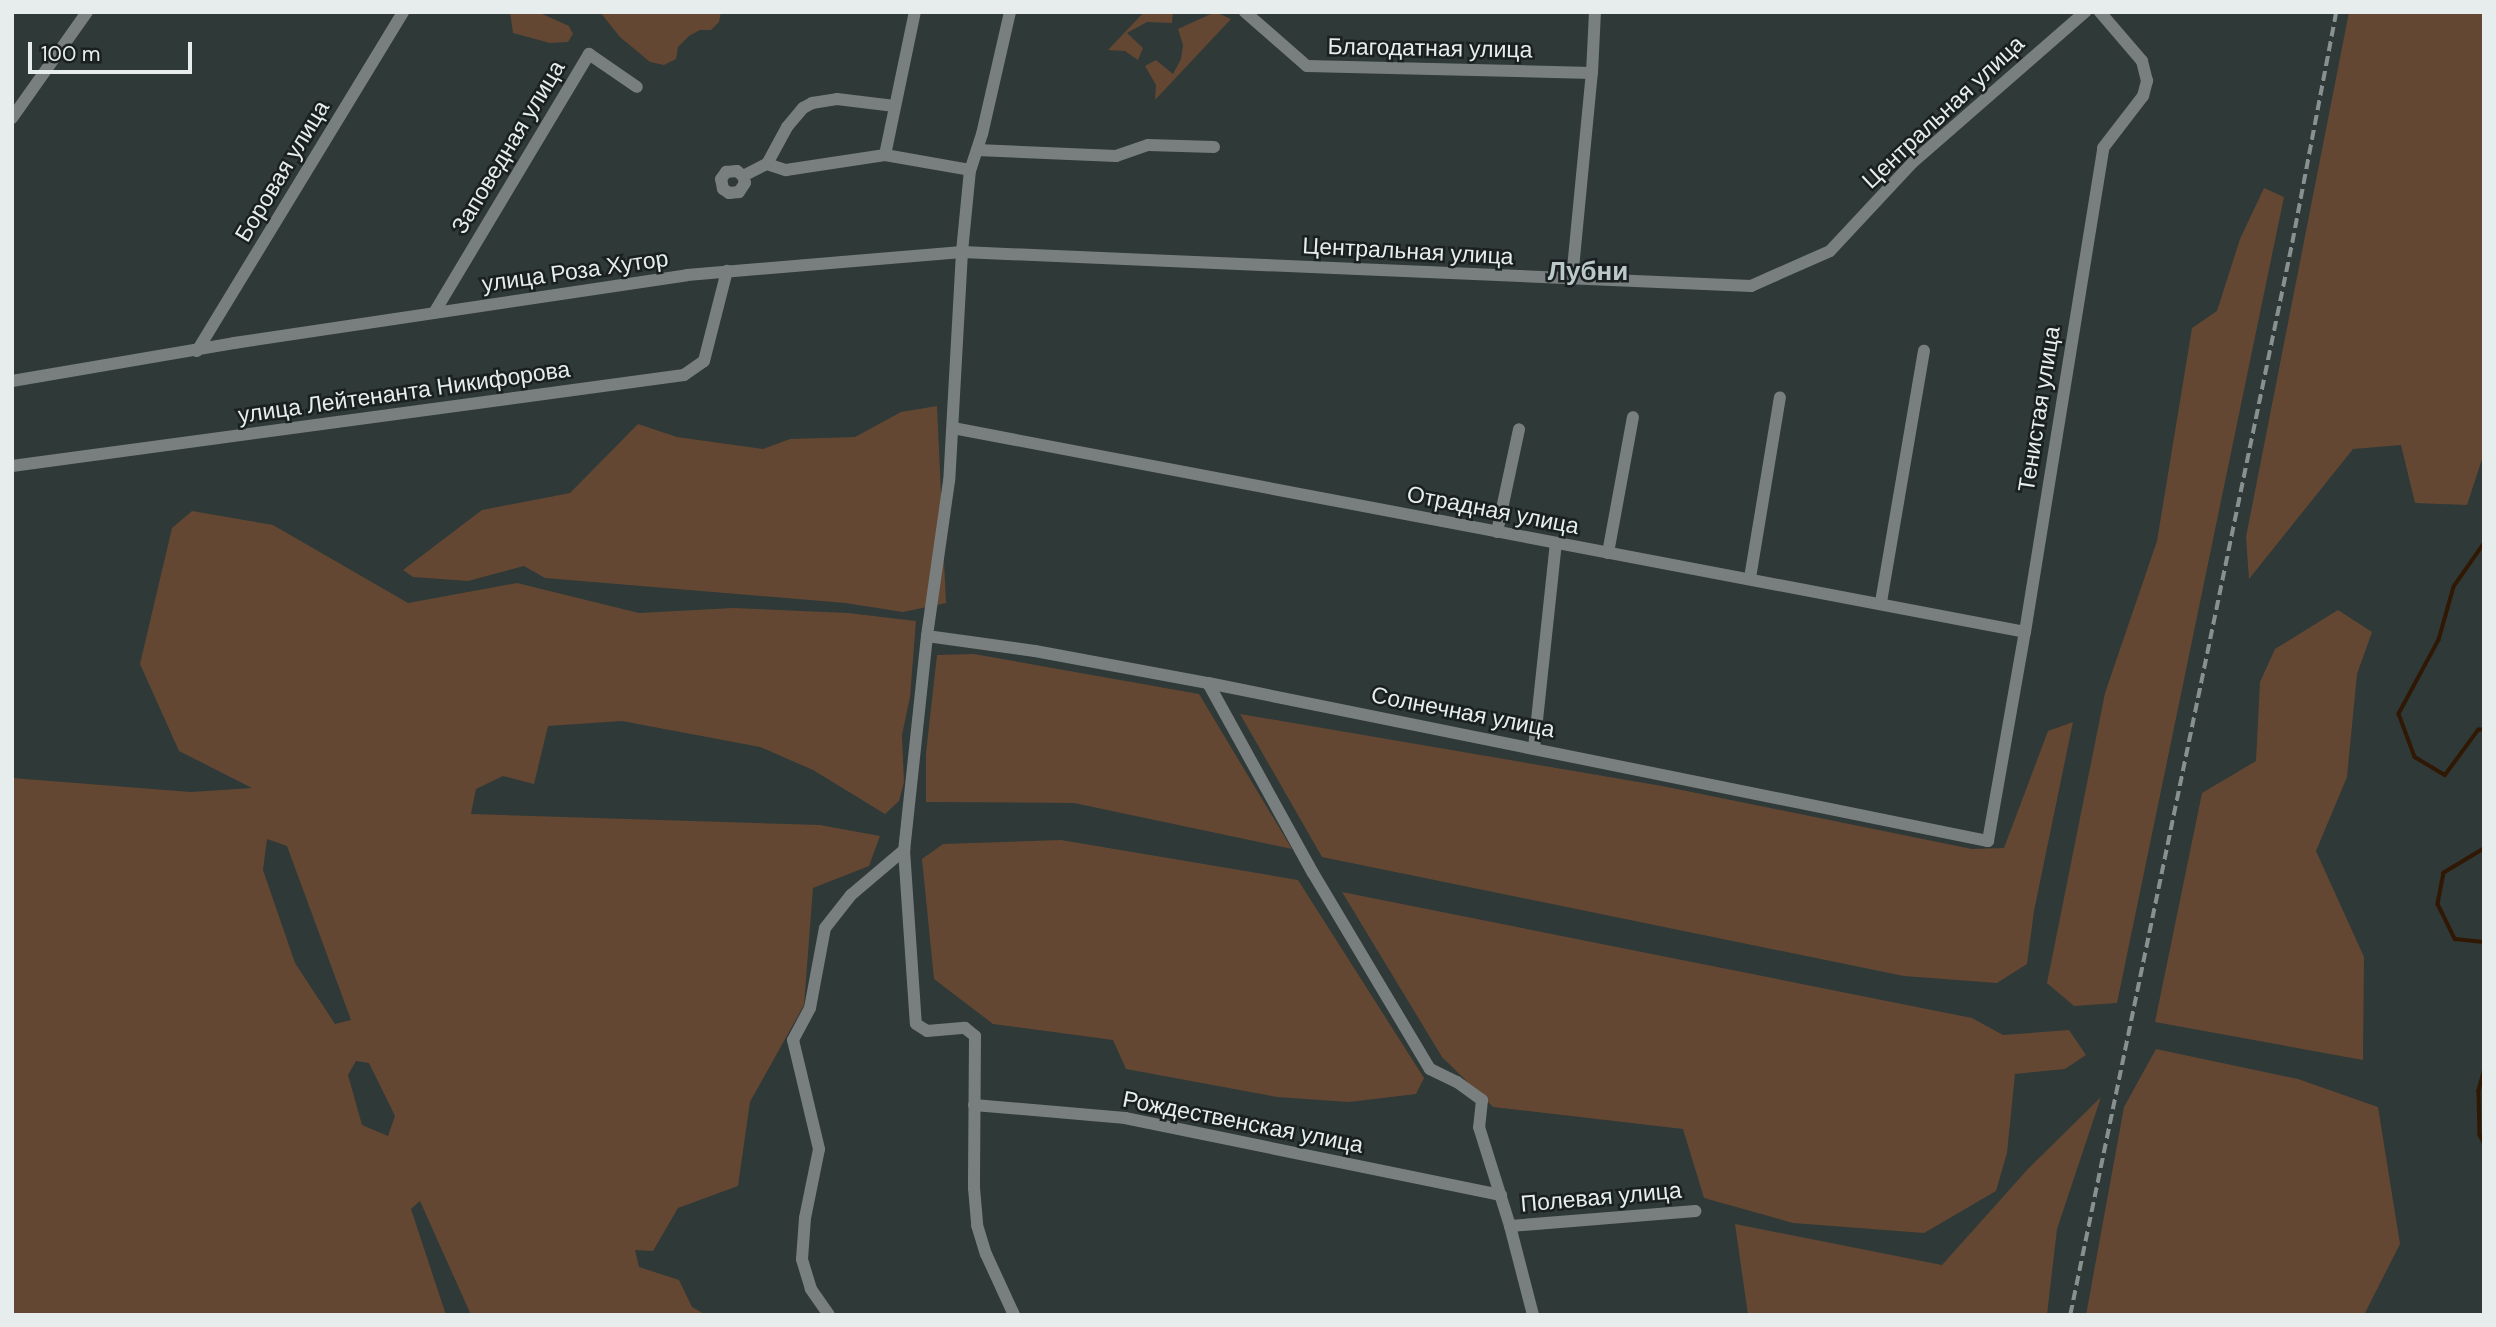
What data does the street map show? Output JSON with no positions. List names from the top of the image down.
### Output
{
  "streets": {
    "street": [
      "Благодатная улица",
      "Центральная улица",
      "Заповедная улица",
      "Боровая улица",
      "улица Роза Хутор",
      "улица Лейтенанта Никифорова",
      "Тенистая улица",
      "Отрадная улица",
      "Солнечная улица",
      "Рождественская улица",
      "Полевая улица"
    ]
  },
  "crossings": [
    ["Центральная улица", "улица Роза Хутор"],
    ["Заповедная улица", "улица Роза Хутор"],
    ["Боровая улица", "улица Роза Хутор"],
    ["улица Роза Хутор", "улица Лейтенанта Никифорова"],
    ["Тенистая улица", "Отрадная улица"],
    ["Тенистая улица", "Солнечная улица"]
  ],
  "districts": ["Лубни"],
  "scale_bar": "100 m"
}
